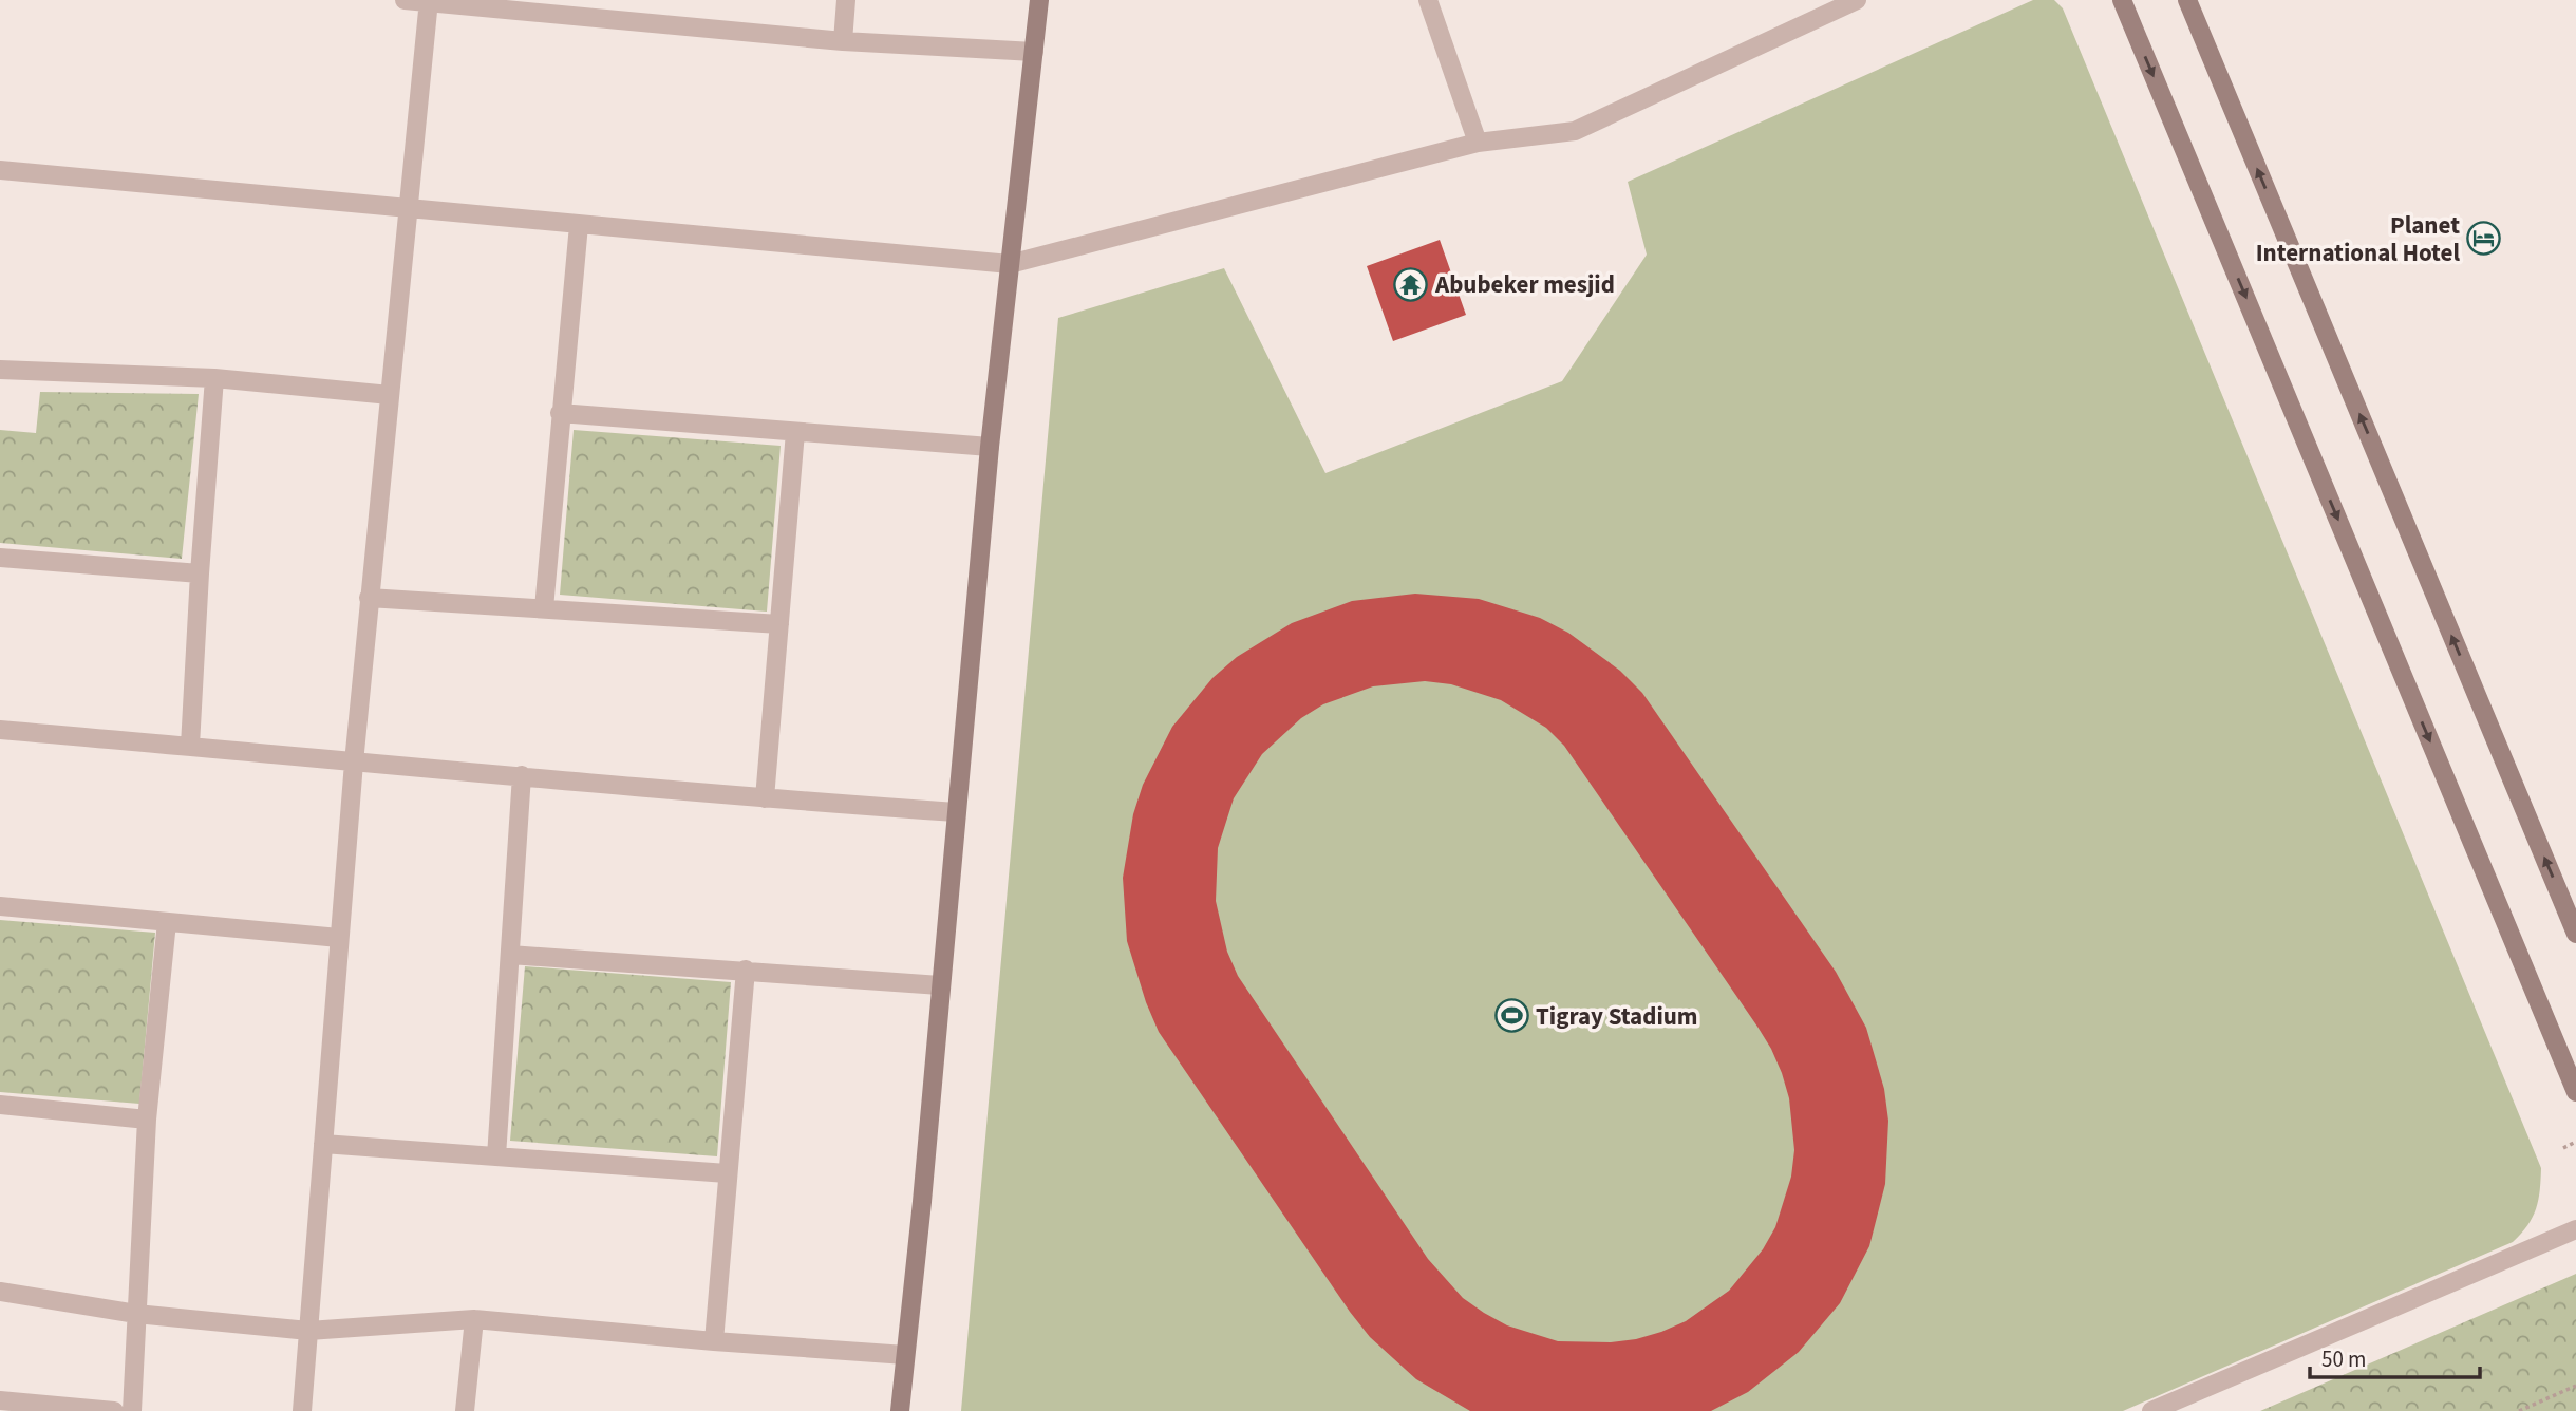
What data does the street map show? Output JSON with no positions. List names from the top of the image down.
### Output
{
  "places": {
    "hotel": ["Planet International Hotel"],
    "temple": ["Abubeker mesjid"],
    "sports": ["Tigray Stadium"]
  },
  "scale_bar": "50 m"
}
